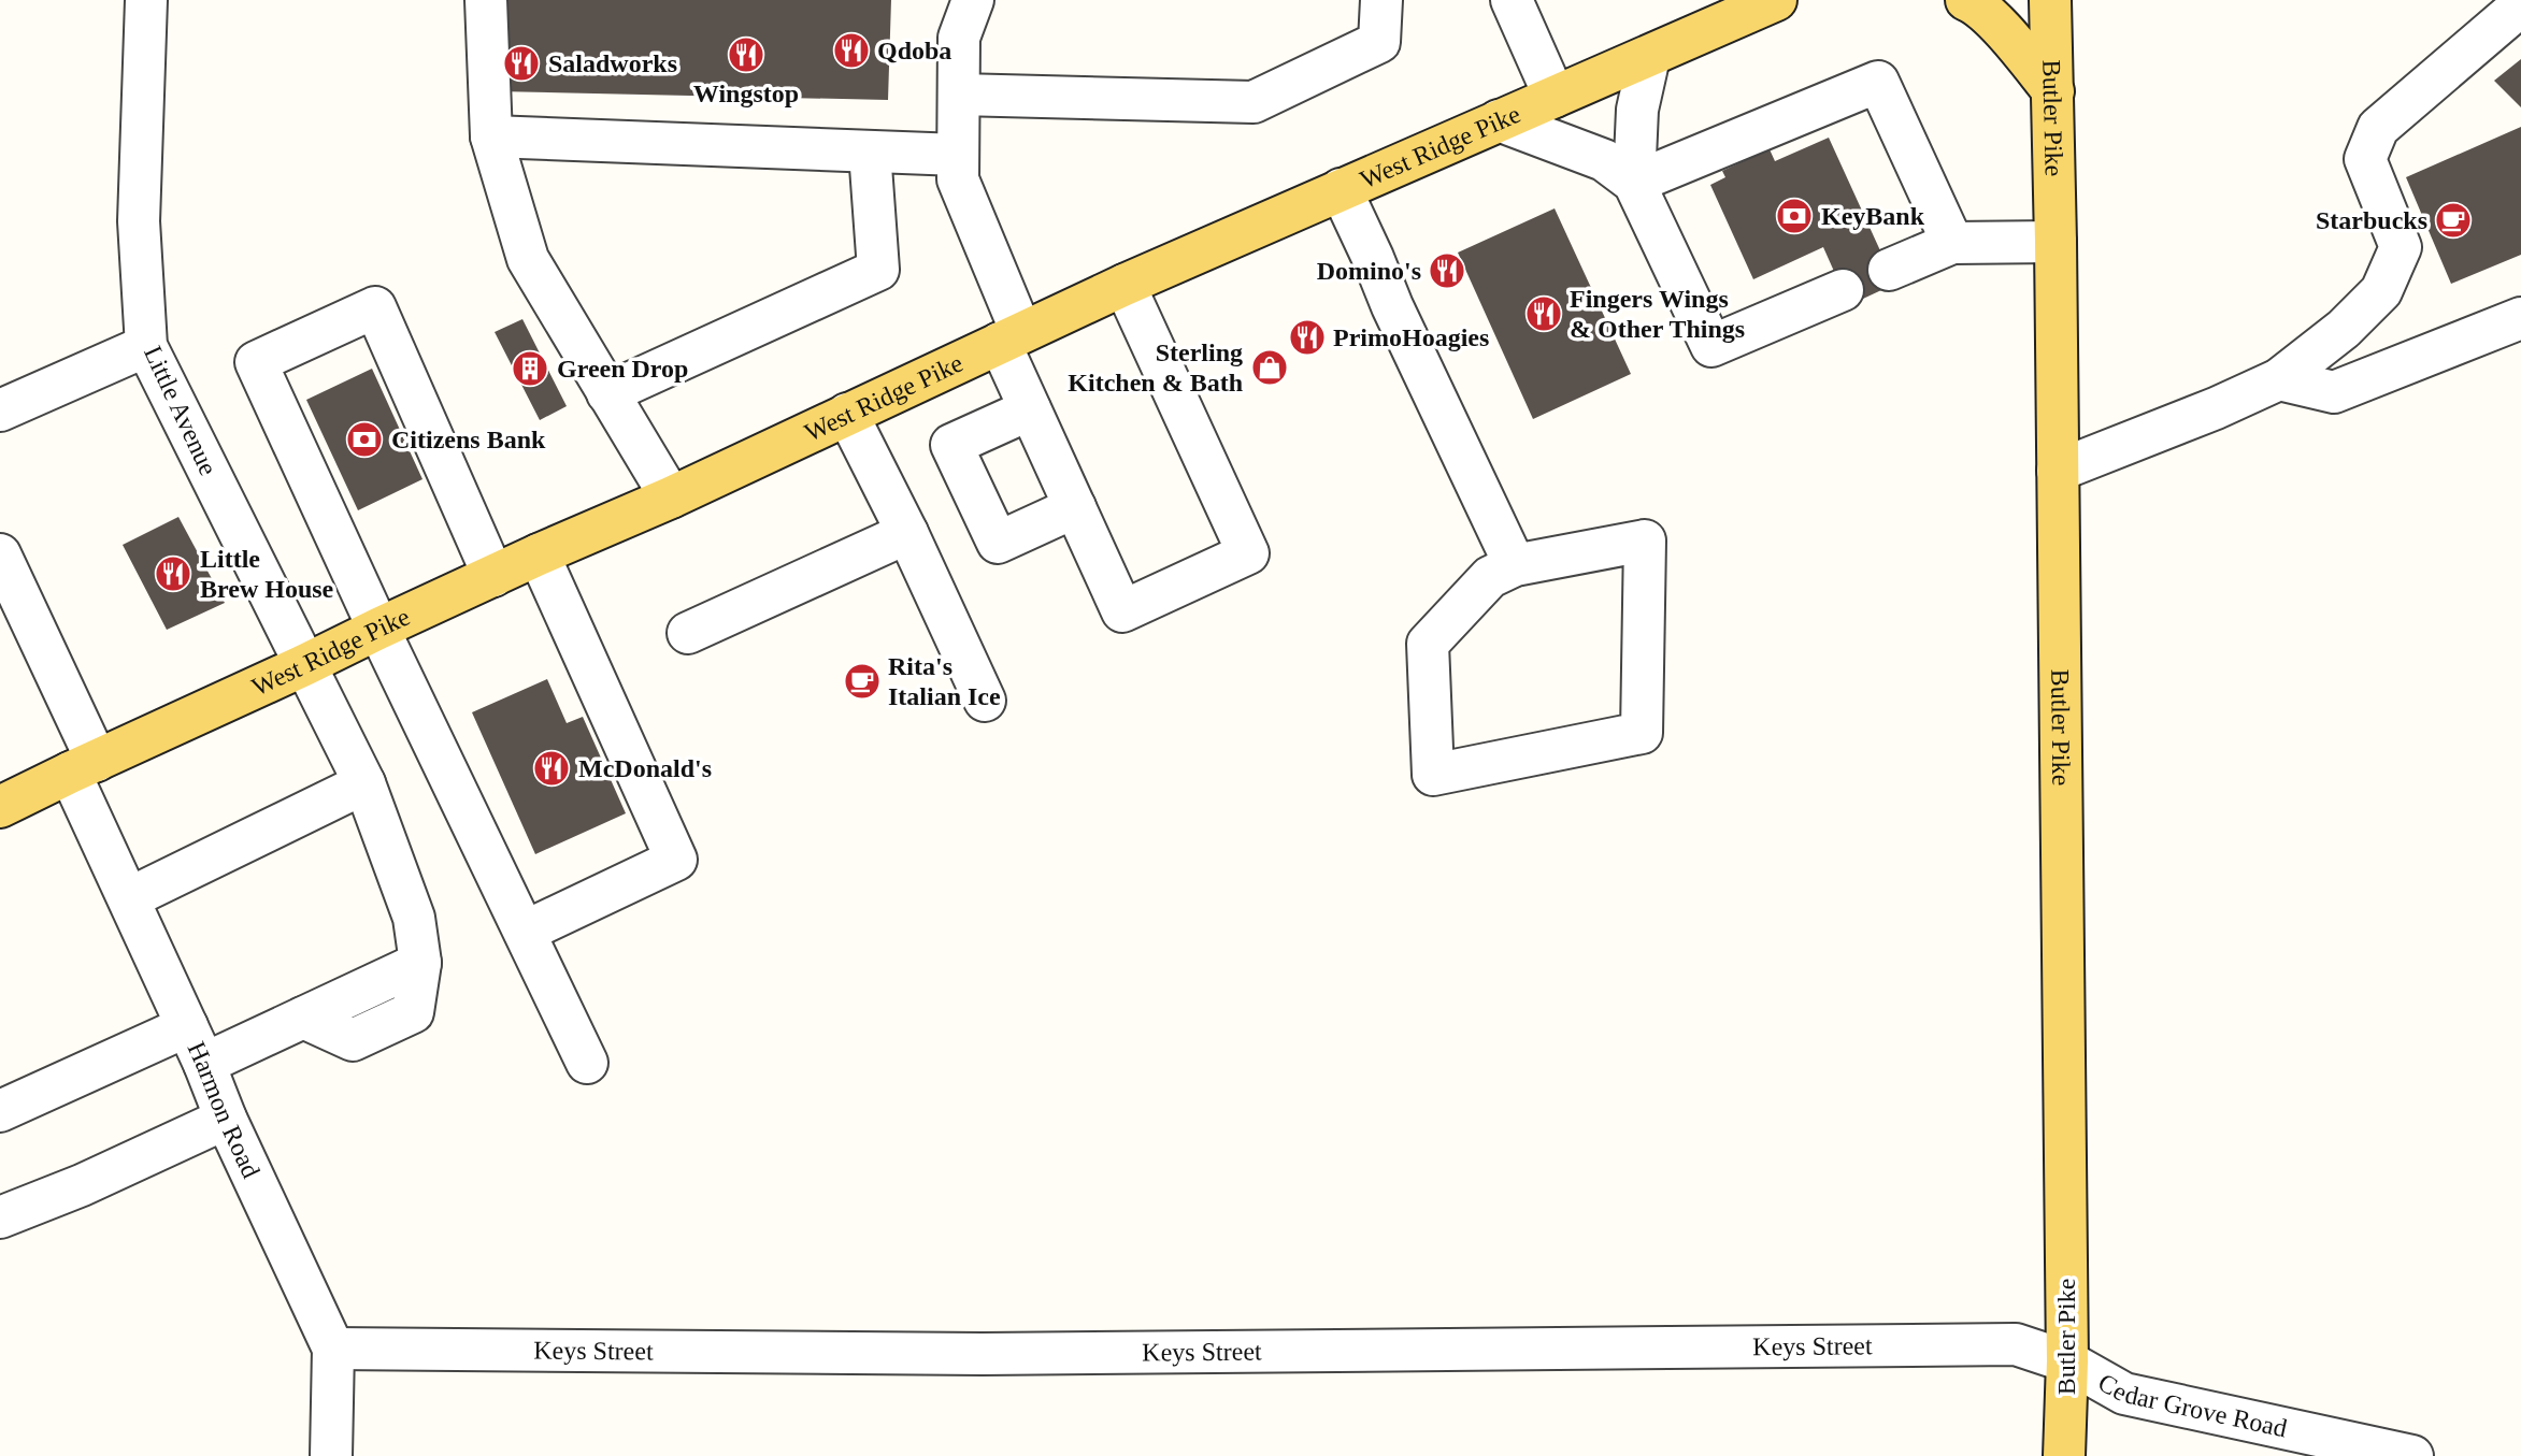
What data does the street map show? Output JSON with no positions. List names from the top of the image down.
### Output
{
  "streets": {
    "main road": ["Butler Pike", "West Ridge Pike"],
    "street": [
      "Little Avenue",
      "Harmon Road",
      "Keys Street",
      "Cedar Grove Road"
    ]
  },
  "crossings": [
    ["Butler Pike", "Keys Street"],
    ["Butler Pike", "Cedar Grove Road"],
    ["West Ridge Pike", "Little Avenue"],
    ["West Ridge Pike", "Harmon Road"],
    ["Little Avenue", "Harmon Road"],
    ["Harmon Road", "Keys Street"],
    ["Keys Street", "Cedar Grove Road"]
  ],
  "places": {
    "restaurant": [
      "Qdoba",
      "Wingstop",
      "Saladworks",
      "Domino's",
      "Fingers Wings & Other Things",
      "PrimoHoagies",
      "Little Brew House",
      "McDonald's"
    ],
    "bank": ["KeyBank", "Citizens Bank"],
    "cafe": ["Starbucks", "Rita's Italian Ice"],
    "shop": ["Sterling Kitchen & Bath"],
    "building": ["Green Drop"]
  }
}
